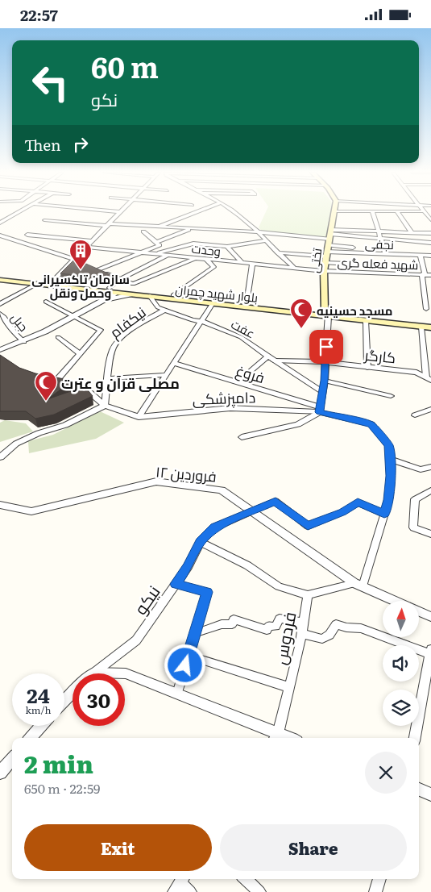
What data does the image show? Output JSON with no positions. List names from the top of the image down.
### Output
{
  "streets": {
    "main road": ["تختی", "بلوار شهید چمران"],
    "street": [
      "نجفی",
      "وحدت",
      "شهید فعله گری",
      "جبل",
      "نیکفام",
      "عفت",
      "کارگر",
      "فروغ",
      "دامپزشکی",
      "۱۲ فروردین",
      "نیکو",
      "فردوس"
    ]
  },
  "crossings": [
    ["نجفی", "تختی"],
    ["وحدت", "تختی"],
    ["وحدت", "شهید فعله گری"],
    ["تختی", "شهید فعله گری"],
    ["تختی", "بلوار شهید چمران"],
    ["بلوار شهید چمران", "عفت"],
    ["نیکفام", "عفت"],
    ["نیکفام", "دامپزشکی"],
    ["عفت", "کارگر"],
    ["فروغ", "دامپزشکی"],
    ["۱۲ فروردین", "نیکو"],
    ["۱۲ فروردین", "فردوس"]
  ],
  "places": {
    "building": ["سازمان تاکسیرانی وحمل ونقل"],
    "mosque": ["مسجد حسینیه", "مصلی قرآن و عترت"]
  },
  "north": "top",
  "page": {
    "status": "22:57",
    "turn": ["60 m", "نکو"],
    "then": "Then",
    "speed": "24 km/h",
    "limit": "30",
    "heading": ["2 min", "650 m · 22:59"],
    "buttons": ["Exit", "Share"]
  }
}
